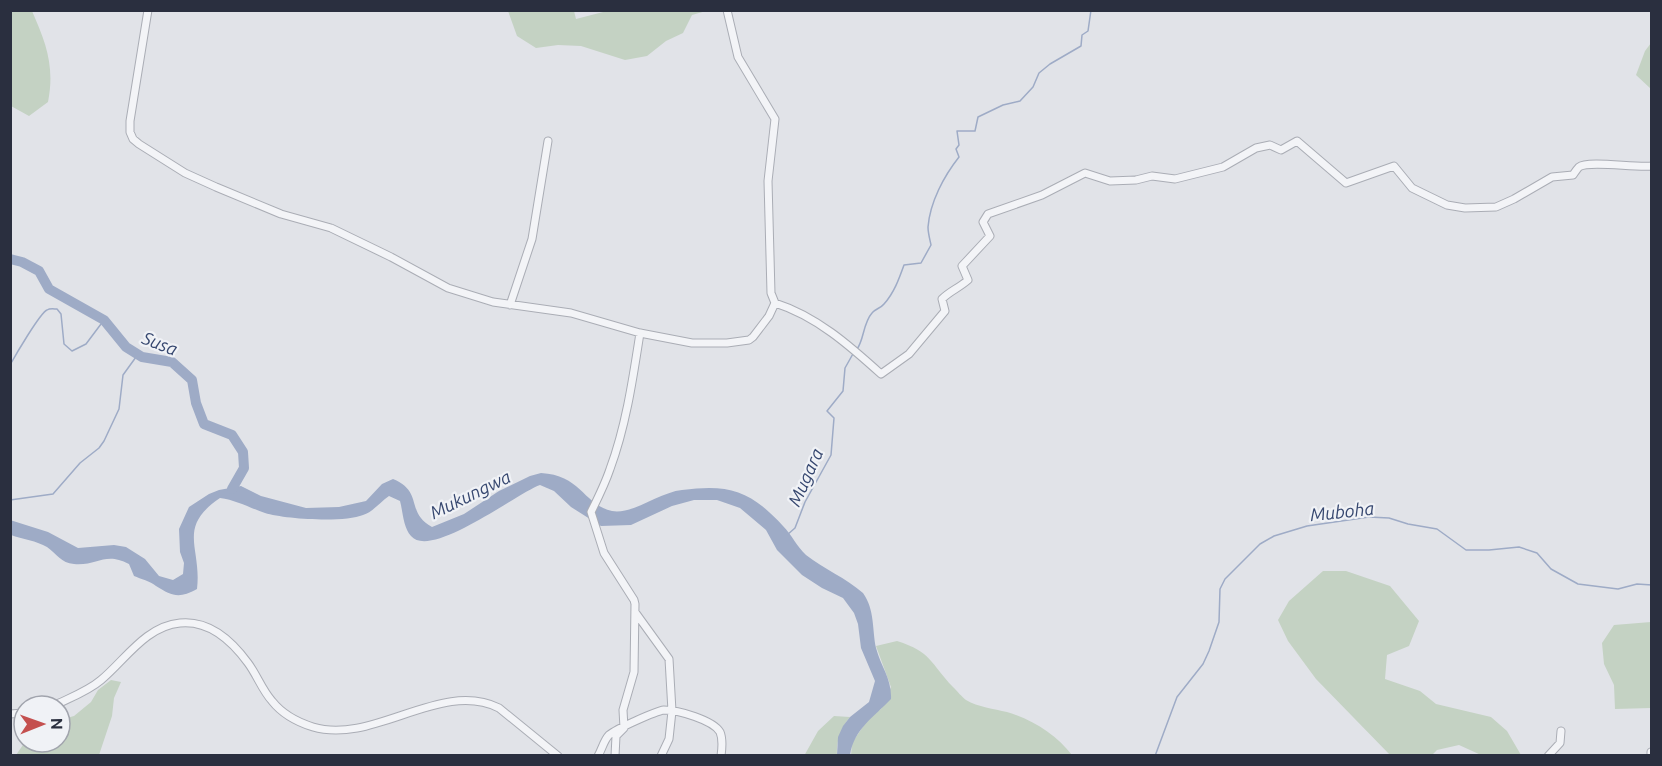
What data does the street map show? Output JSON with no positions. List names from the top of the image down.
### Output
{
  "water": [
    "Susa",
    "Mugara",
    "Mukungwa",
    "Muboha"
  ],
  "north": "right"
}
